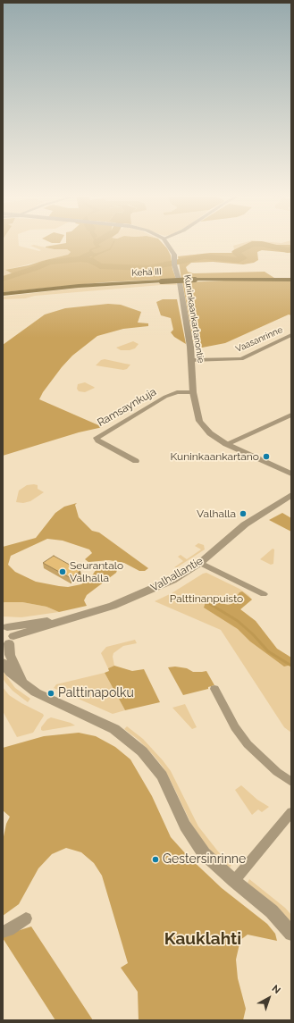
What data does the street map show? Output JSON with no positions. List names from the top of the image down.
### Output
{
  "streets": {
    "highway": ["Kehä III"],
    "street": [
      "Kuninkaankartanontie",
      "Vaasanrinne",
      "Ramsaynkuja",
      "Valhallantie"
    ]
  },
  "crossings": [
    ["Kuninkaankartanontie", "Vaasanrinne"],
    ["Kuninkaankartanontie", "Ramsaynkuja"]
  ],
  "districts": ["Kauklahti"],
  "parks": ["Palttinanpuisto"],
  "places": [
    "Kuninkaankartano",
    "Valhalla",
    "Seurantalo Valhalla",
    "Palttinapolku",
    "Gestersinrinne"
  ],
  "north": "top right"
}
